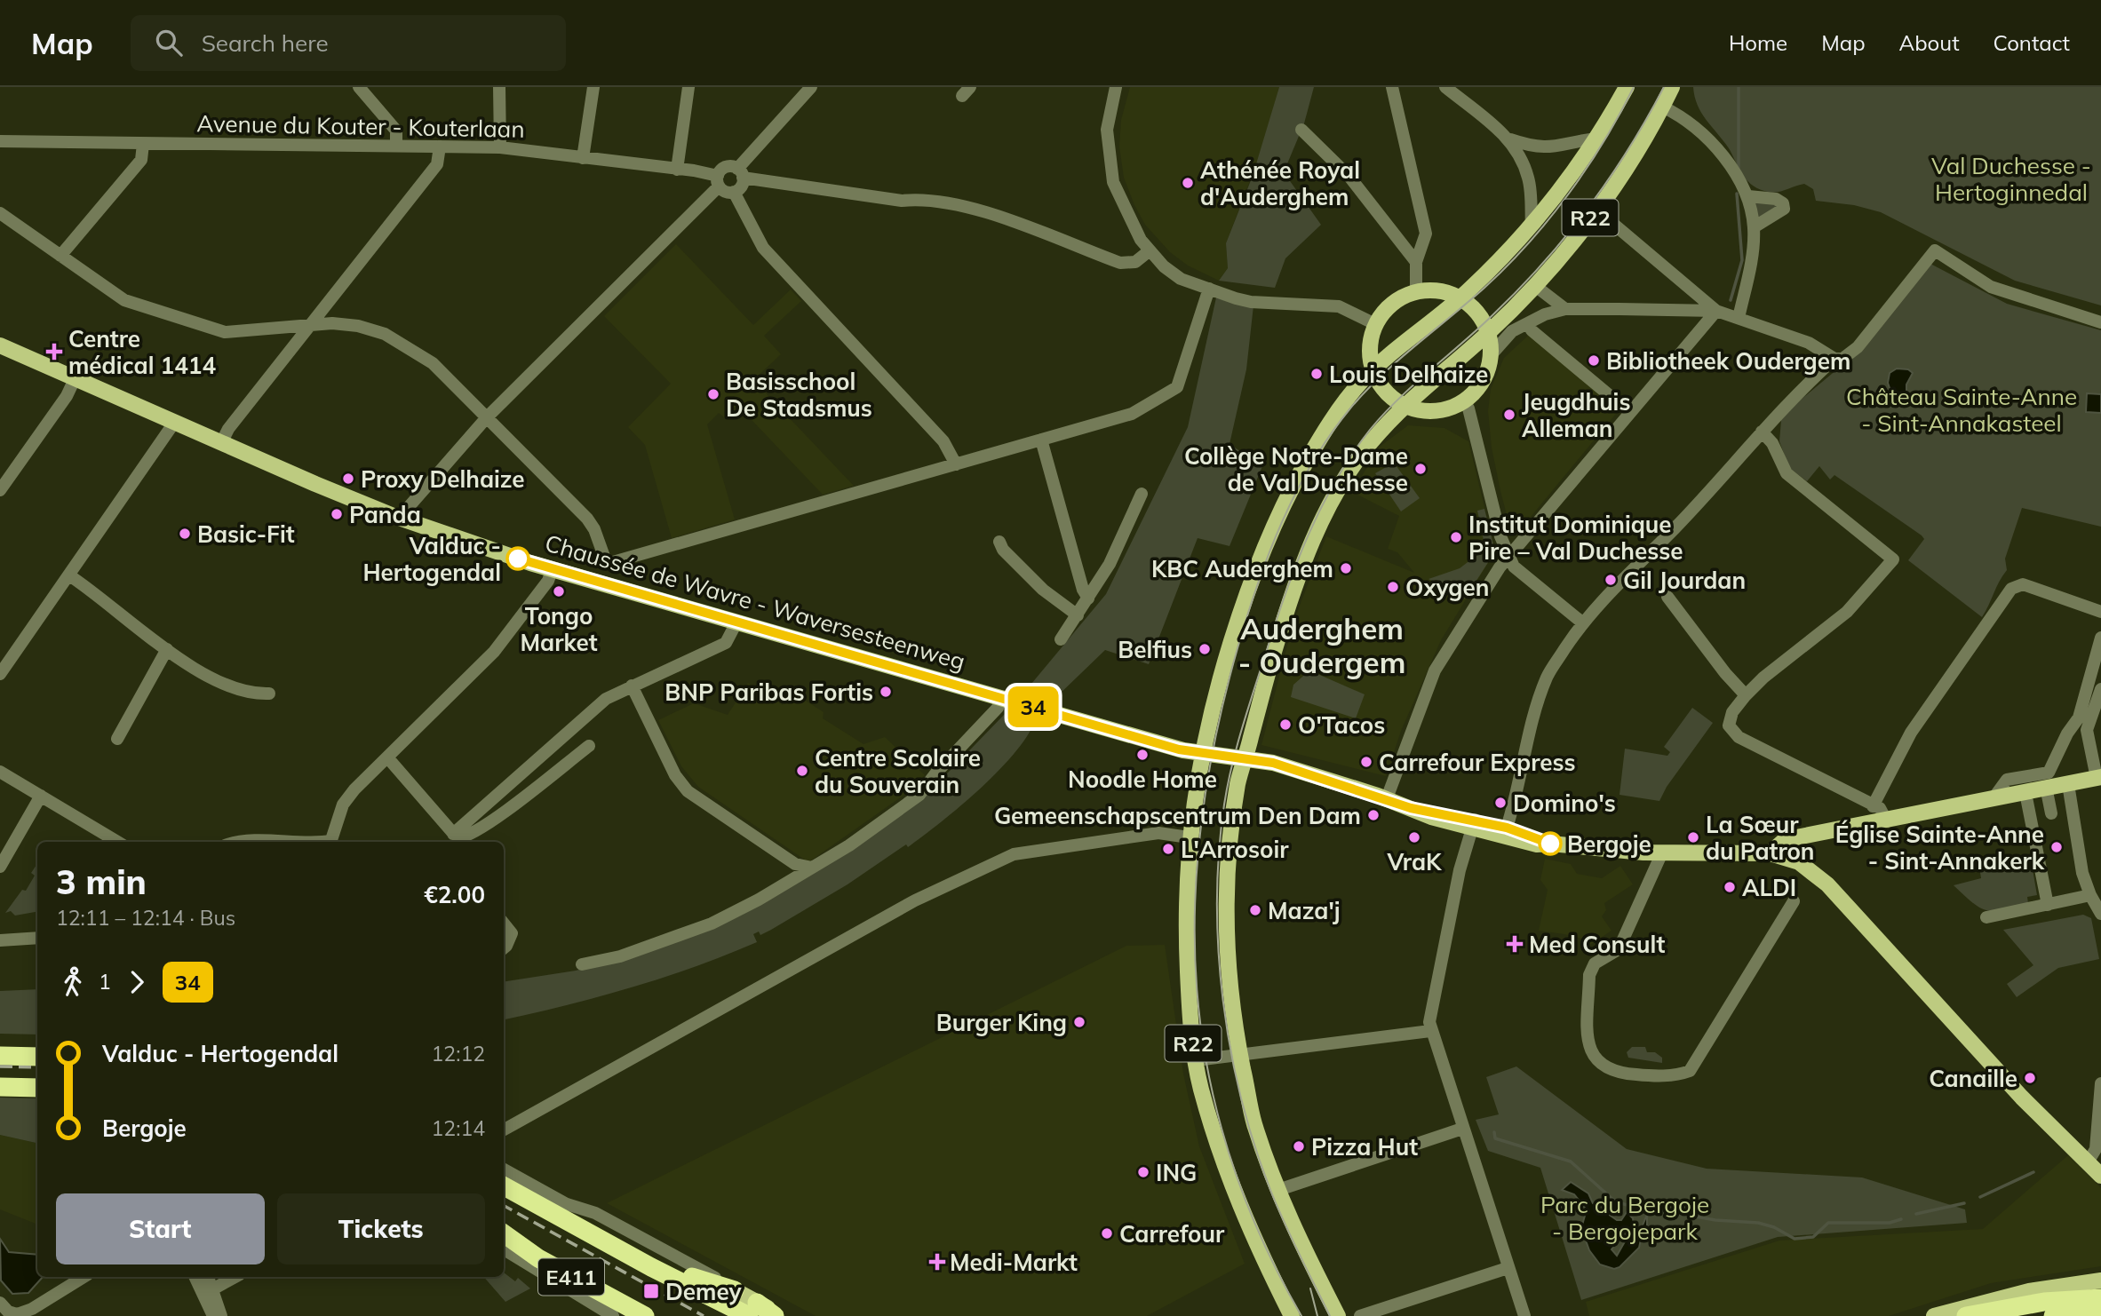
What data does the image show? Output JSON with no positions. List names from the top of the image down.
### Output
{
  "streets": {
    "highway": ["E411"],
    "main road": ["R22", "Chaussée de Wavre - Waversesteenweg"],
    "street": ["Avenue du Kouter - Kouterlaan"]
  },
  "crossings": [
    ["R22", "Chaussée de Wavre - Waversesteenweg"]
  ],
  "districts": ["Auderghem - Oudergem"],
  "parks": ["Val Duchesse - Hertoginnedal", "Château Sainte-Anne - Sint-Annakasteel", "Parc du Bergoje - Bergojepark"],
  "places": {
    "other": [
      "Athénée Royal d'Auderghem",
      "Bibliotheek Oudergem",
      "Louis Delhaize",
      "Basisschool De Stadsmus",
      "Jeugdhuis Alleman",
      "Collège Notre-Dame de Val Duchesse",
      "Proxy Delhaize",
      "Panda",
      "Basic-Fit",
      "Institut Dominique Pire – Val Duchesse",
      "Valduc - Hertogendal",
      "KBC Auderghem",
      "Gil Jourdan",
      "Oxygen",
      "Tongo Market",
      "Belfius",
      "BNP Paribas Fortis",
      "O'Tacos",
      "Noodle Home",
      "Carrefour Express",
      "Centre Scolaire du Souverain",
      "Domino's",
      "Gemeenschapscentrum Den Dam",
      "VraK",
      "La Sœur du Patron",
      "Bergoje",
      "Église Sainte-Anne - Sint-Annakerk",
      "L'Arrosoir",
      "ALDI",
      "Maza'j",
      "Burger King",
      "Canaille",
      "Pizza Hut",
      "ING",
      "Carrefour"
    ],
    "health": ["Centre médical 1414", "Med Consult", "Medi-Markt"],
    "transit": ["Demey"]
  },
  "lines": ["bus line 34"],
  "page": {
    "header": "Map",
    "search": "Search here",
    "nav": [
      "Home",
      "Map",
      "About",
      "Contact"
    ],
    "on_map": "34",
    "heading": ["3 min", "12:11 – 12:14 · Bus", "€2.00"],
    "legs": ["1", "34"],
    "list": [
      {
        "name": "Valduc - Hertogendal",
        "value": "12:12"
      },
      {
        "name": "Bergoje",
        "value": "12:14"
      }
    ],
    "buttons": ["Start", "Tickets"]
  }
}
